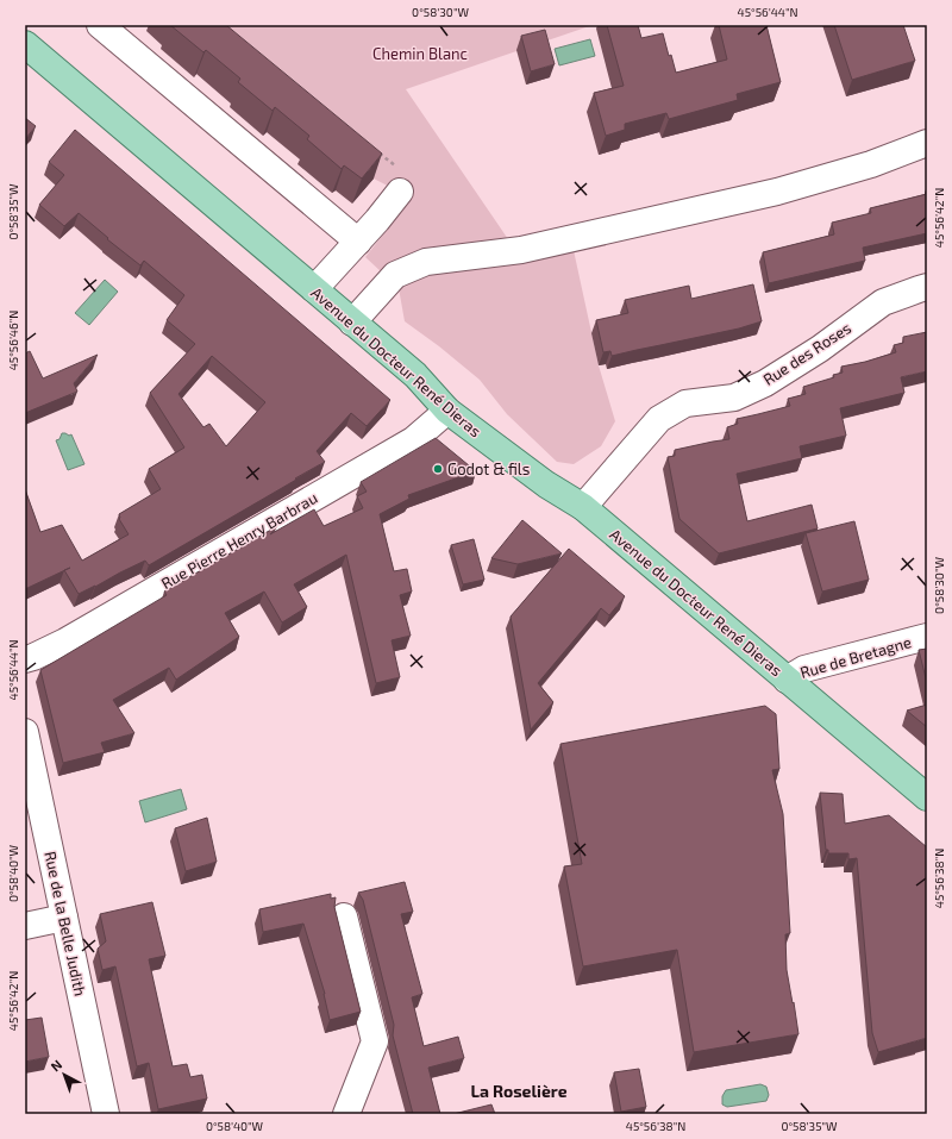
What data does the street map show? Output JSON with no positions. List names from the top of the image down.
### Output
{
  "streets": {
    "main road": ["Avenue du Docteur René Dieras"],
    "street": [
      "Rue des Roses",
      "Rue Pierre Henry Barbrau",
      "Rue de Bretagne",
      "Rue de la Belle Judith"
    ]
  },
  "crossings": [
    ["Rue des Roses", "Avenue du Docteur René Dieras"],
    ["Avenue du Docteur René Dieras", "Rue Pierre Henry Barbrau"],
    ["Avenue du Docteur René Dieras", "Rue de Bretagne"]
  ],
  "districts": ["La Roselière"],
  "parks": ["Chemin Blanc"],
  "places": ["Godot & fils"],
  "north": "top left",
  "coordinates": [
    "0°58'30\"W",
    "45°56'44\"N",
    "0°58'35\"W",
    "45°56'42\"N",
    "45°56'46\"N",
    "0°58'40\"W",
    "45°56'38\"N"
  ]
}
